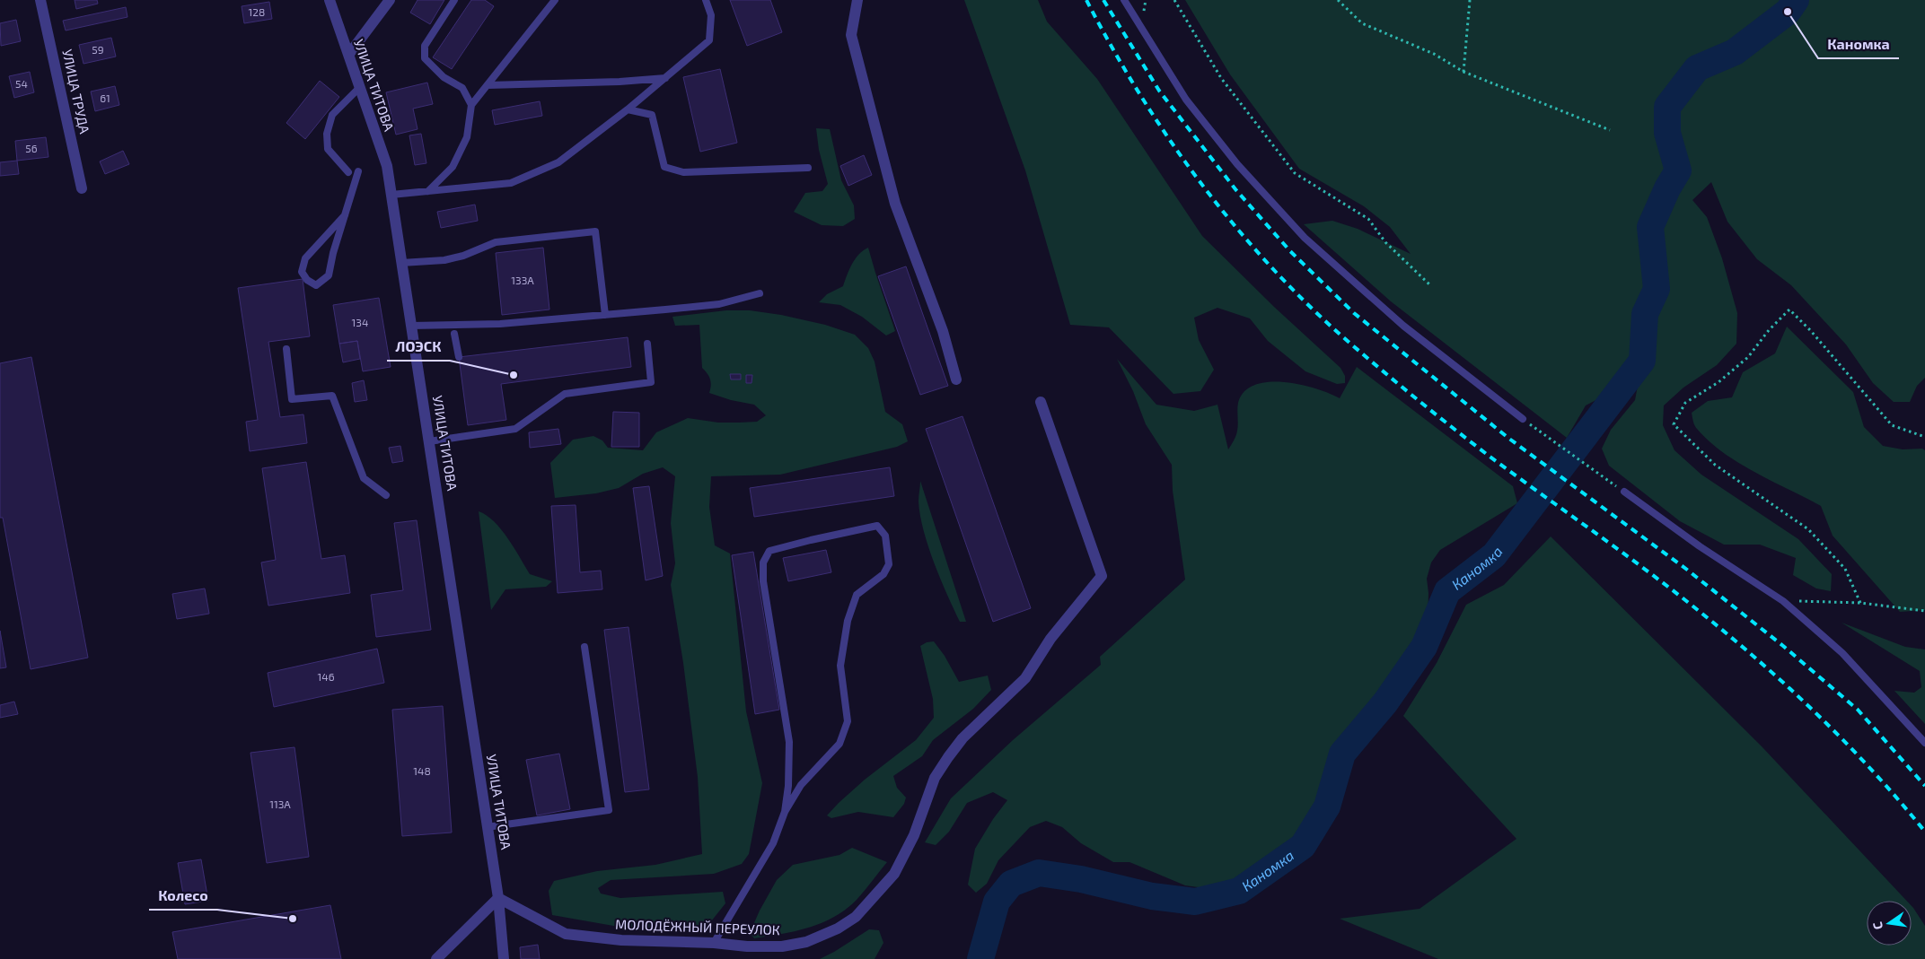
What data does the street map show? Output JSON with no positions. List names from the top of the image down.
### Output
{
  "streets": {
    "street": ["УЛИЦА ТИТОВА", "УЛИЦА ТРУДА", "МОЛОДЁЖНЫЙ ПЕРЕУЛОК"]
  },
  "crossings": [
    ["УЛИЦА ТИТОВА", "МОЛОДЁЖНЫЙ ПЕРЕУЛОК"]
  ],
  "water": ["Каномка"],
  "places": ["Каномка", "ЛОЭСК", "Колесо"],
  "house_numbers": [
    "128",
    "59",
    "54",
    "61",
    "56",
    "133А",
    "134",
    "146",
    "148",
    "113А"
  ],
  "north": "left"
}
